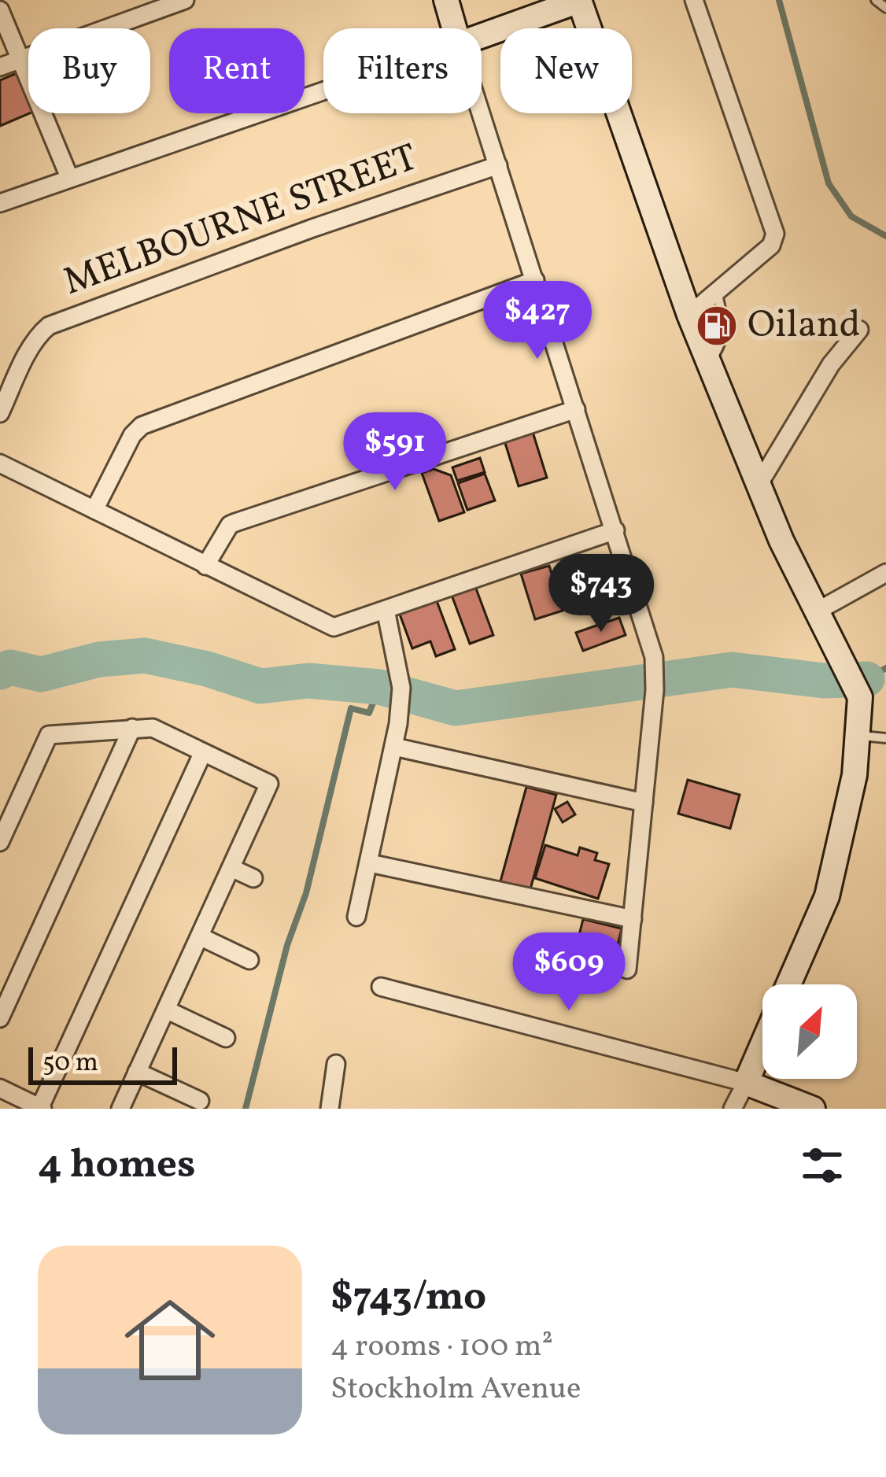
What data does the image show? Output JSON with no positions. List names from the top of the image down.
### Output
{
  "streets": {
    "street": ["MELBOURNE STREET"]
  },
  "places": {
    "fuel station": ["Oiland"]
  },
  "scale_bar": "50 m",
  "north": "top right",
  "page": {
    "chip": [
      "Buy",
      "Rent",
      "Filters",
      "New"
    ],
    "price": [
      "$427",
      "$591",
      "$743",
      "$609"
    ],
    "scale": "50 m",
    "heading": "4 homes",
    "list": [
      {
        "name": "$743/mo",
        "note": "4 rooms · 100 m² · Stockholm Avenue"
      }
    ]
  }
}
